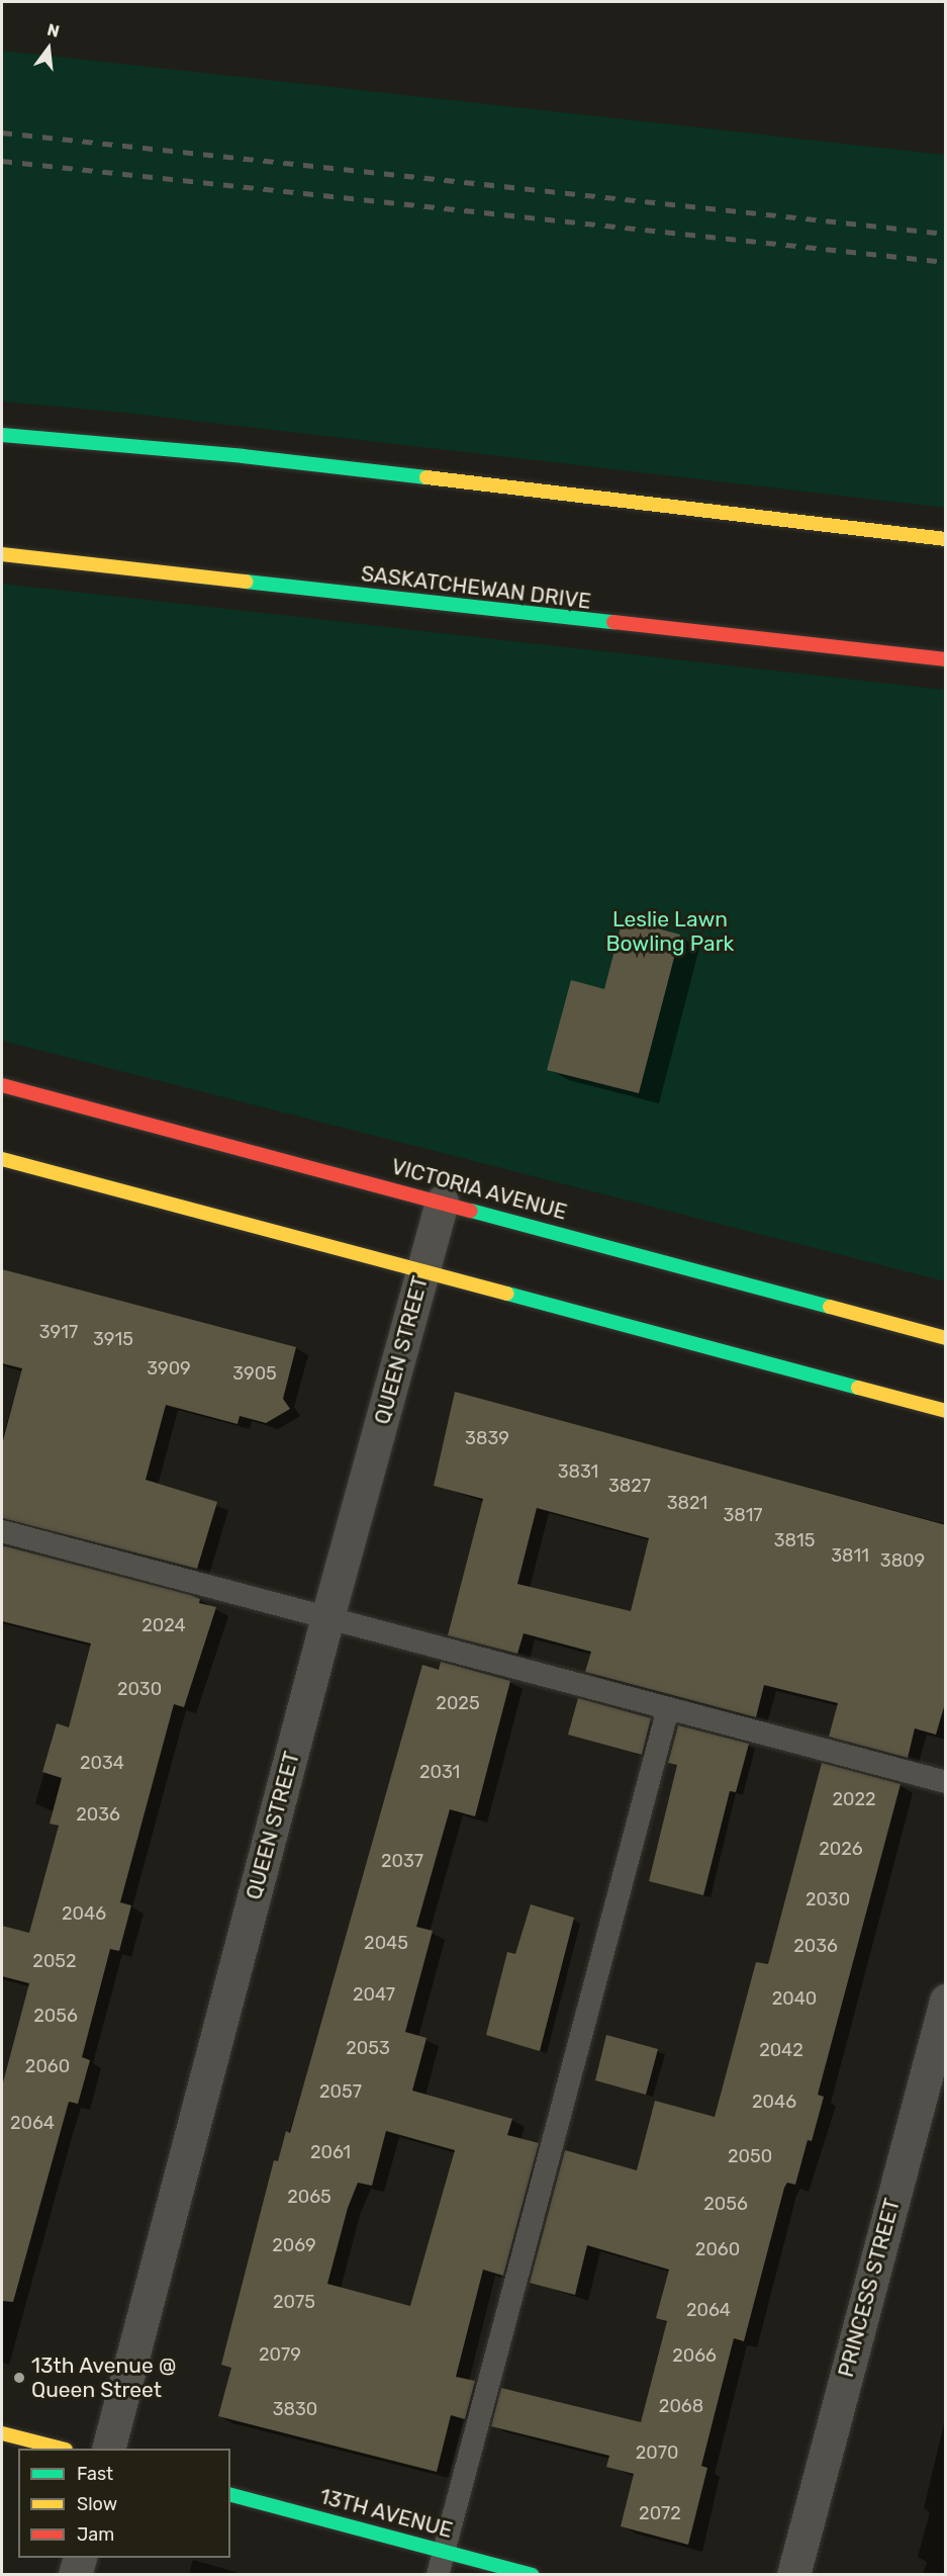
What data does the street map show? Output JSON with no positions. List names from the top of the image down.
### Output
{
  "streets": {
    "street": [
      "SASKATCHEWAN DRIVE",
      "VICTORIA AVENUE",
      "QUEEN STREET",
      "PRINCESS STREET",
      "13TH AVENUE"
    ]
  },
  "crossings": [
    ["VICTORIA AVENUE", "QUEEN STREET"]
  ],
  "parks": ["Leslie Lawn Bowling Park"],
  "places": ["13th Avenue @ Queen Street"],
  "house_numbers": [
    "3917",
    "3915",
    "3909",
    "3905",
    "3839",
    "3831",
    "3827",
    "3821",
    "3817",
    "3815",
    "3811",
    "3809",
    "2024",
    "2030",
    "2025",
    "2034",
    "2031",
    "2022",
    "2036",
    "2026",
    "2037",
    "2030",
    "2046",
    "2045",
    "2036",
    "2052",
    "2047",
    "2040",
    "2056",
    "2053",
    "2042",
    "2060",
    "2057",
    "2046",
    "2064",
    "2061",
    "2050",
    "2065",
    "2056",
    "2069",
    "2060",
    "2075",
    "2064",
    "2079",
    "2066",
    "2068",
    "3830",
    "2070",
    "2072"
  ],
  "legend": ["Fast", "Slow", "Jam"],
  "north": "top"
}
